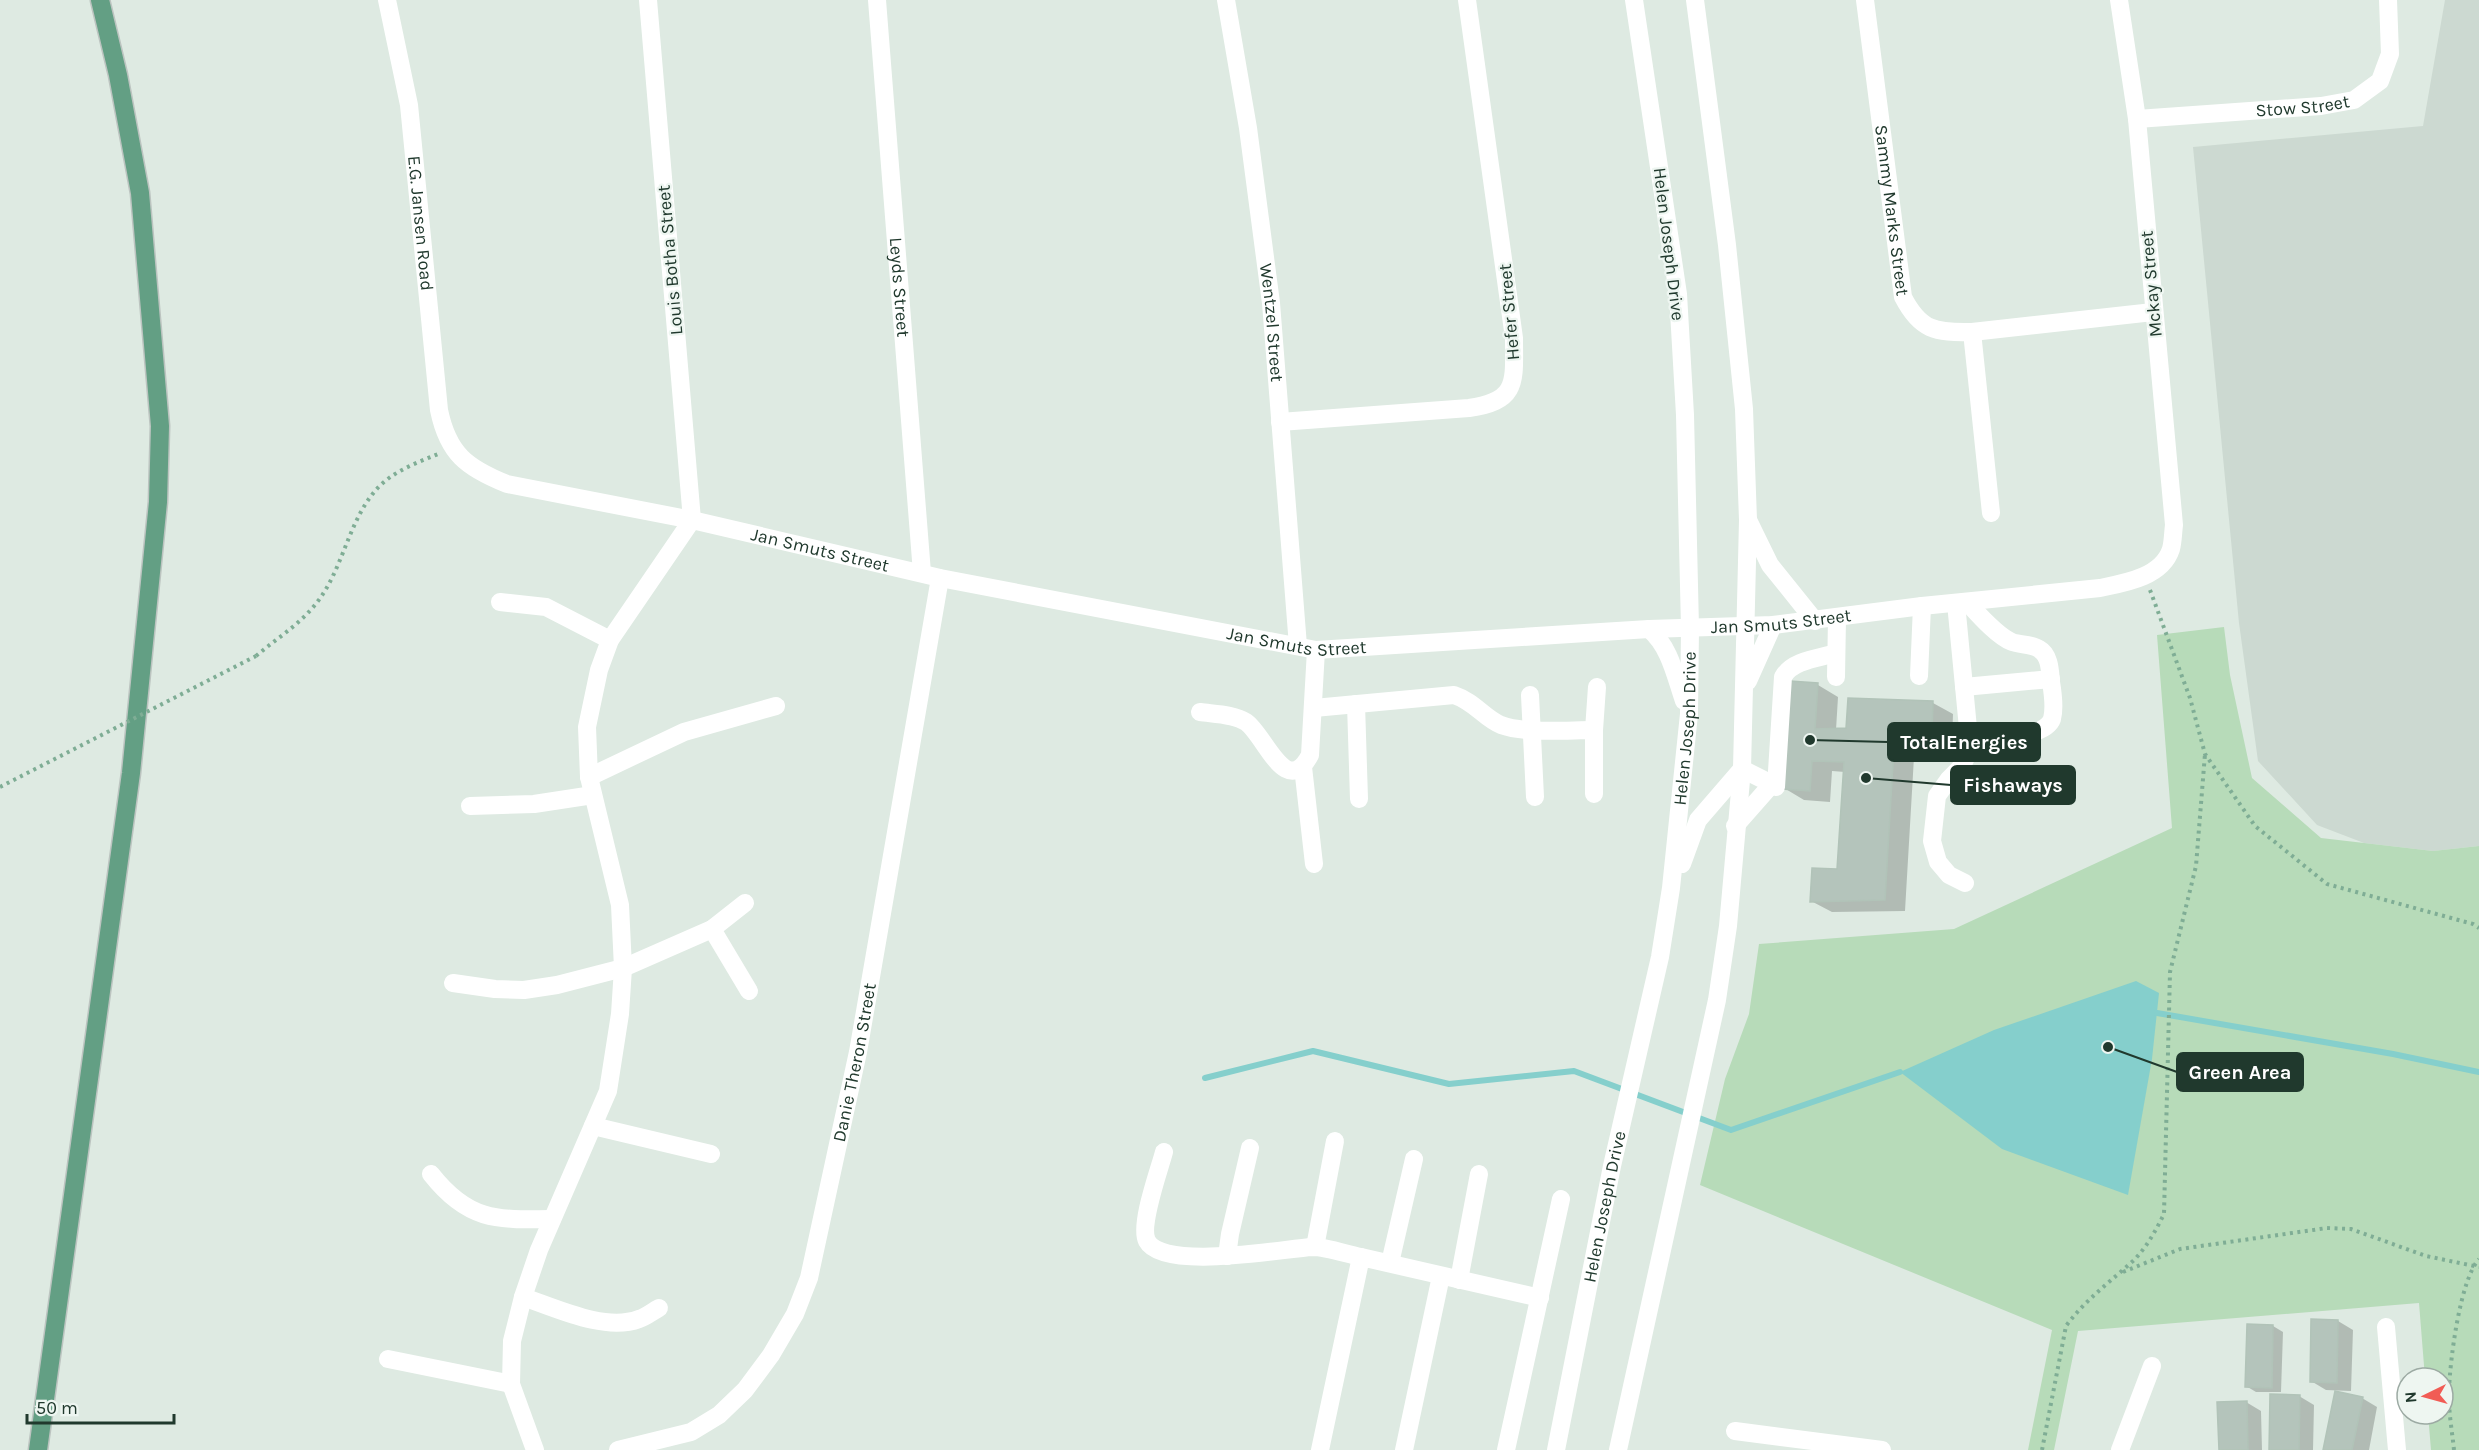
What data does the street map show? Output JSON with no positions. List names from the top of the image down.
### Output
{
  "streets": {
    "street": [
      "Stow Street",
      "Sammy Marks Street",
      "E.G. Jansen Road",
      "Helen Joseph Drive",
      "Louis Botha Street",
      "Mckay Street",
      "Leyds Street",
      "Hefer Street",
      "Wentzel Street",
      "Jan Smuts Street",
      "Danie Theron Street"
    ]
  },
  "crossings": [
    ["Stow Street", "Mckay Street"],
    ["Sammy Marks Street", "Mckay Street"],
    ["E.G. Jansen Road", "Jan Smuts Street"],
    ["Helen Joseph Drive", "Jan Smuts Street"],
    ["Louis Botha Street", "Jan Smuts Street"],
    ["Mckay Street", "Jan Smuts Street"],
    ["Leyds Street", "Jan Smuts Street"],
    ["Hefer Street", "Wentzel Street"],
    ["Wentzel Street", "Jan Smuts Street"],
    ["Jan Smuts Street", "Danie Theron Street"]
  ],
  "places": ["TotalEnergies", "Fishaways", "Green Area"],
  "scale_bar": "50 m",
  "north": "left"
}
